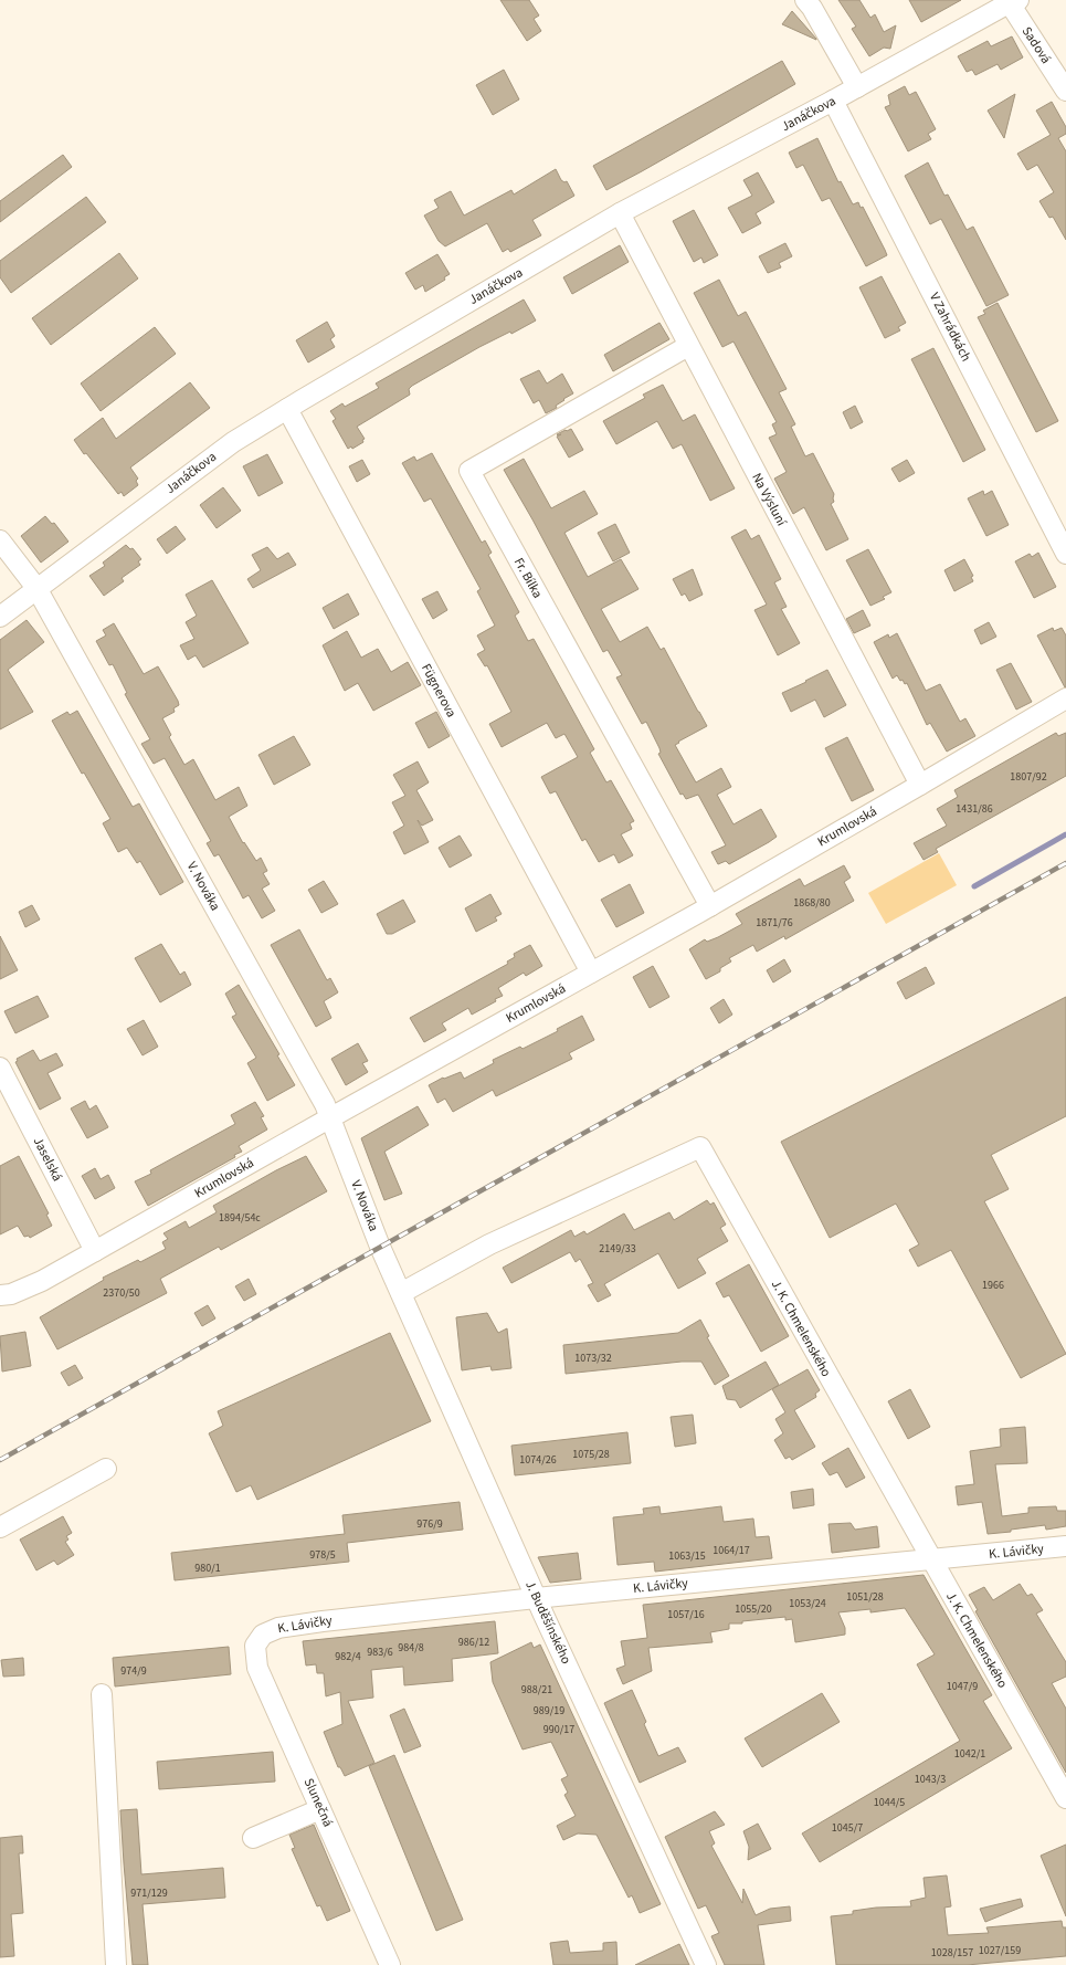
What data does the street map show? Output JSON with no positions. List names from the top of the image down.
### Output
{
  "streets": {
    "street": [
      "Sadová",
      "Janáčkova",
      "V Zahrádkách",
      "Na Výsluní",
      "Fr. Bílka",
      "Fügnerova",
      "Krumlovská",
      "V. Nováka",
      "Jaselská",
      "J. K. Chmelenského",
      "K. Lávičky",
      "J. Buděšínského",
      "Slunečná"
    ]
  },
  "crossings": [
    ["Sadová", "Janáčkova"],
    ["Janáčkova", "V Zahrádkách"],
    ["Janáčkova", "Na Výsluní"],
    ["Janáčkova", "Fügnerova"],
    ["Janáčkova", "V. Nováka"],
    ["Na Výsluní", "Fr. Bílka"],
    ["Na Výsluní", "Krumlovská"],
    ["Fr. Bílka", "Krumlovská"],
    ["Fügnerova", "Krumlovská"],
    ["Krumlovská", "V. Nováka"],
    ["Krumlovská", "Jaselská"],
    ["V. Nováka", "J. K. Chmelenského"],
    ["V. Nováka", "J. Buděšínského"],
    ["J. K. Chmelenského", "K. Lávičky"],
    ["J. K. Chmelenského", "J. Buděšínského"],
    ["K. Lávičky", "J. Buděšínského"],
    ["K. Lávičky", "Slunečná"]
  ],
  "house_numbers": [
    "1807/92",
    "1431/86",
    "1868/80",
    "1871/76",
    "1894/54c",
    "2149/33",
    "1966",
    "2370/50",
    "1073/32",
    "1075/28",
    "1074/26",
    "976/9",
    "1064/17",
    "978/5",
    "1063/15",
    "980/1",
    "1051/28",
    "1053/24",
    "1055/20",
    "1057/16",
    "986/12",
    "984/8",
    "983/6",
    "982/4",
    "974/9",
    "1047/9",
    "988/21",
    "989/19",
    "990/17",
    "1042/1",
    "1043/3",
    "1044/5",
    "1045/7",
    "971/129",
    "1027/159",
    "1028/157"
  ]
}
